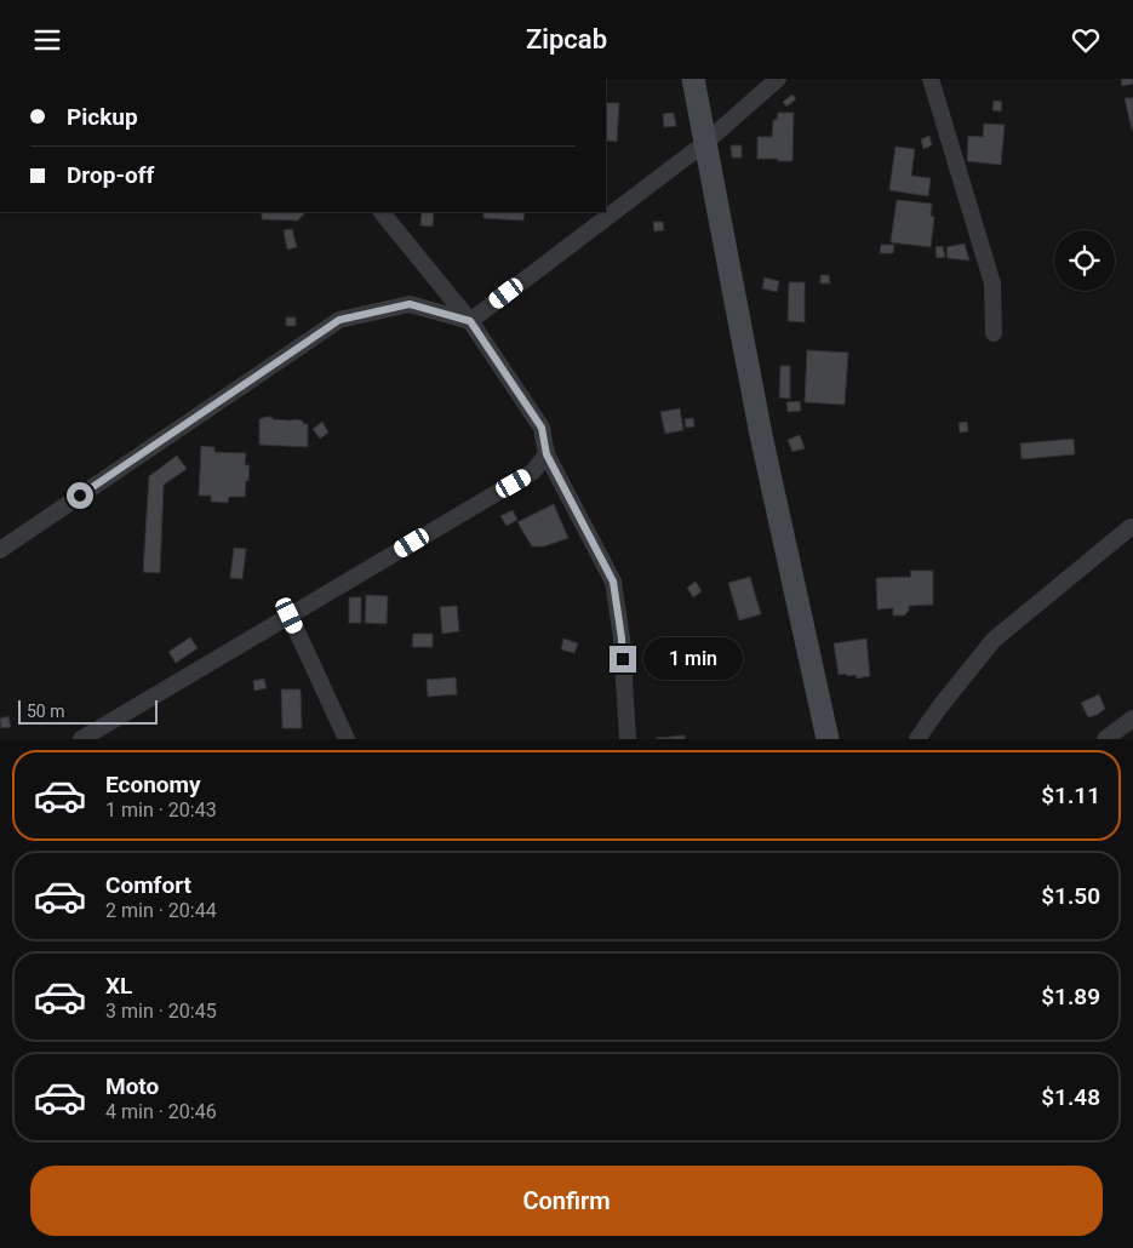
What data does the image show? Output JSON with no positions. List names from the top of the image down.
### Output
{
  "scale_bar": "50 m",
  "page": {
    "header": "Zipcab",
    "banner": ["Pickup", "Drop-off"],
    "bubble": "1 min",
    "scale": "50 m",
    "list": [
      {
        "name": "Economy",
        "note": "1 min · 20:43",
        "value": "$1.11"
      },
      {
        "name": "Comfort",
        "note": "2 min · 20:44",
        "value": "$1.50"
      },
      {
        "name": "XL",
        "note": "3 min · 20:45",
        "value": "$1.89"
      },
      {
        "name": "Moto",
        "note": "4 min · 20:46",
        "value": "$1.48"
      }
    ],
    "buttons": "Confirm"
  }
}
